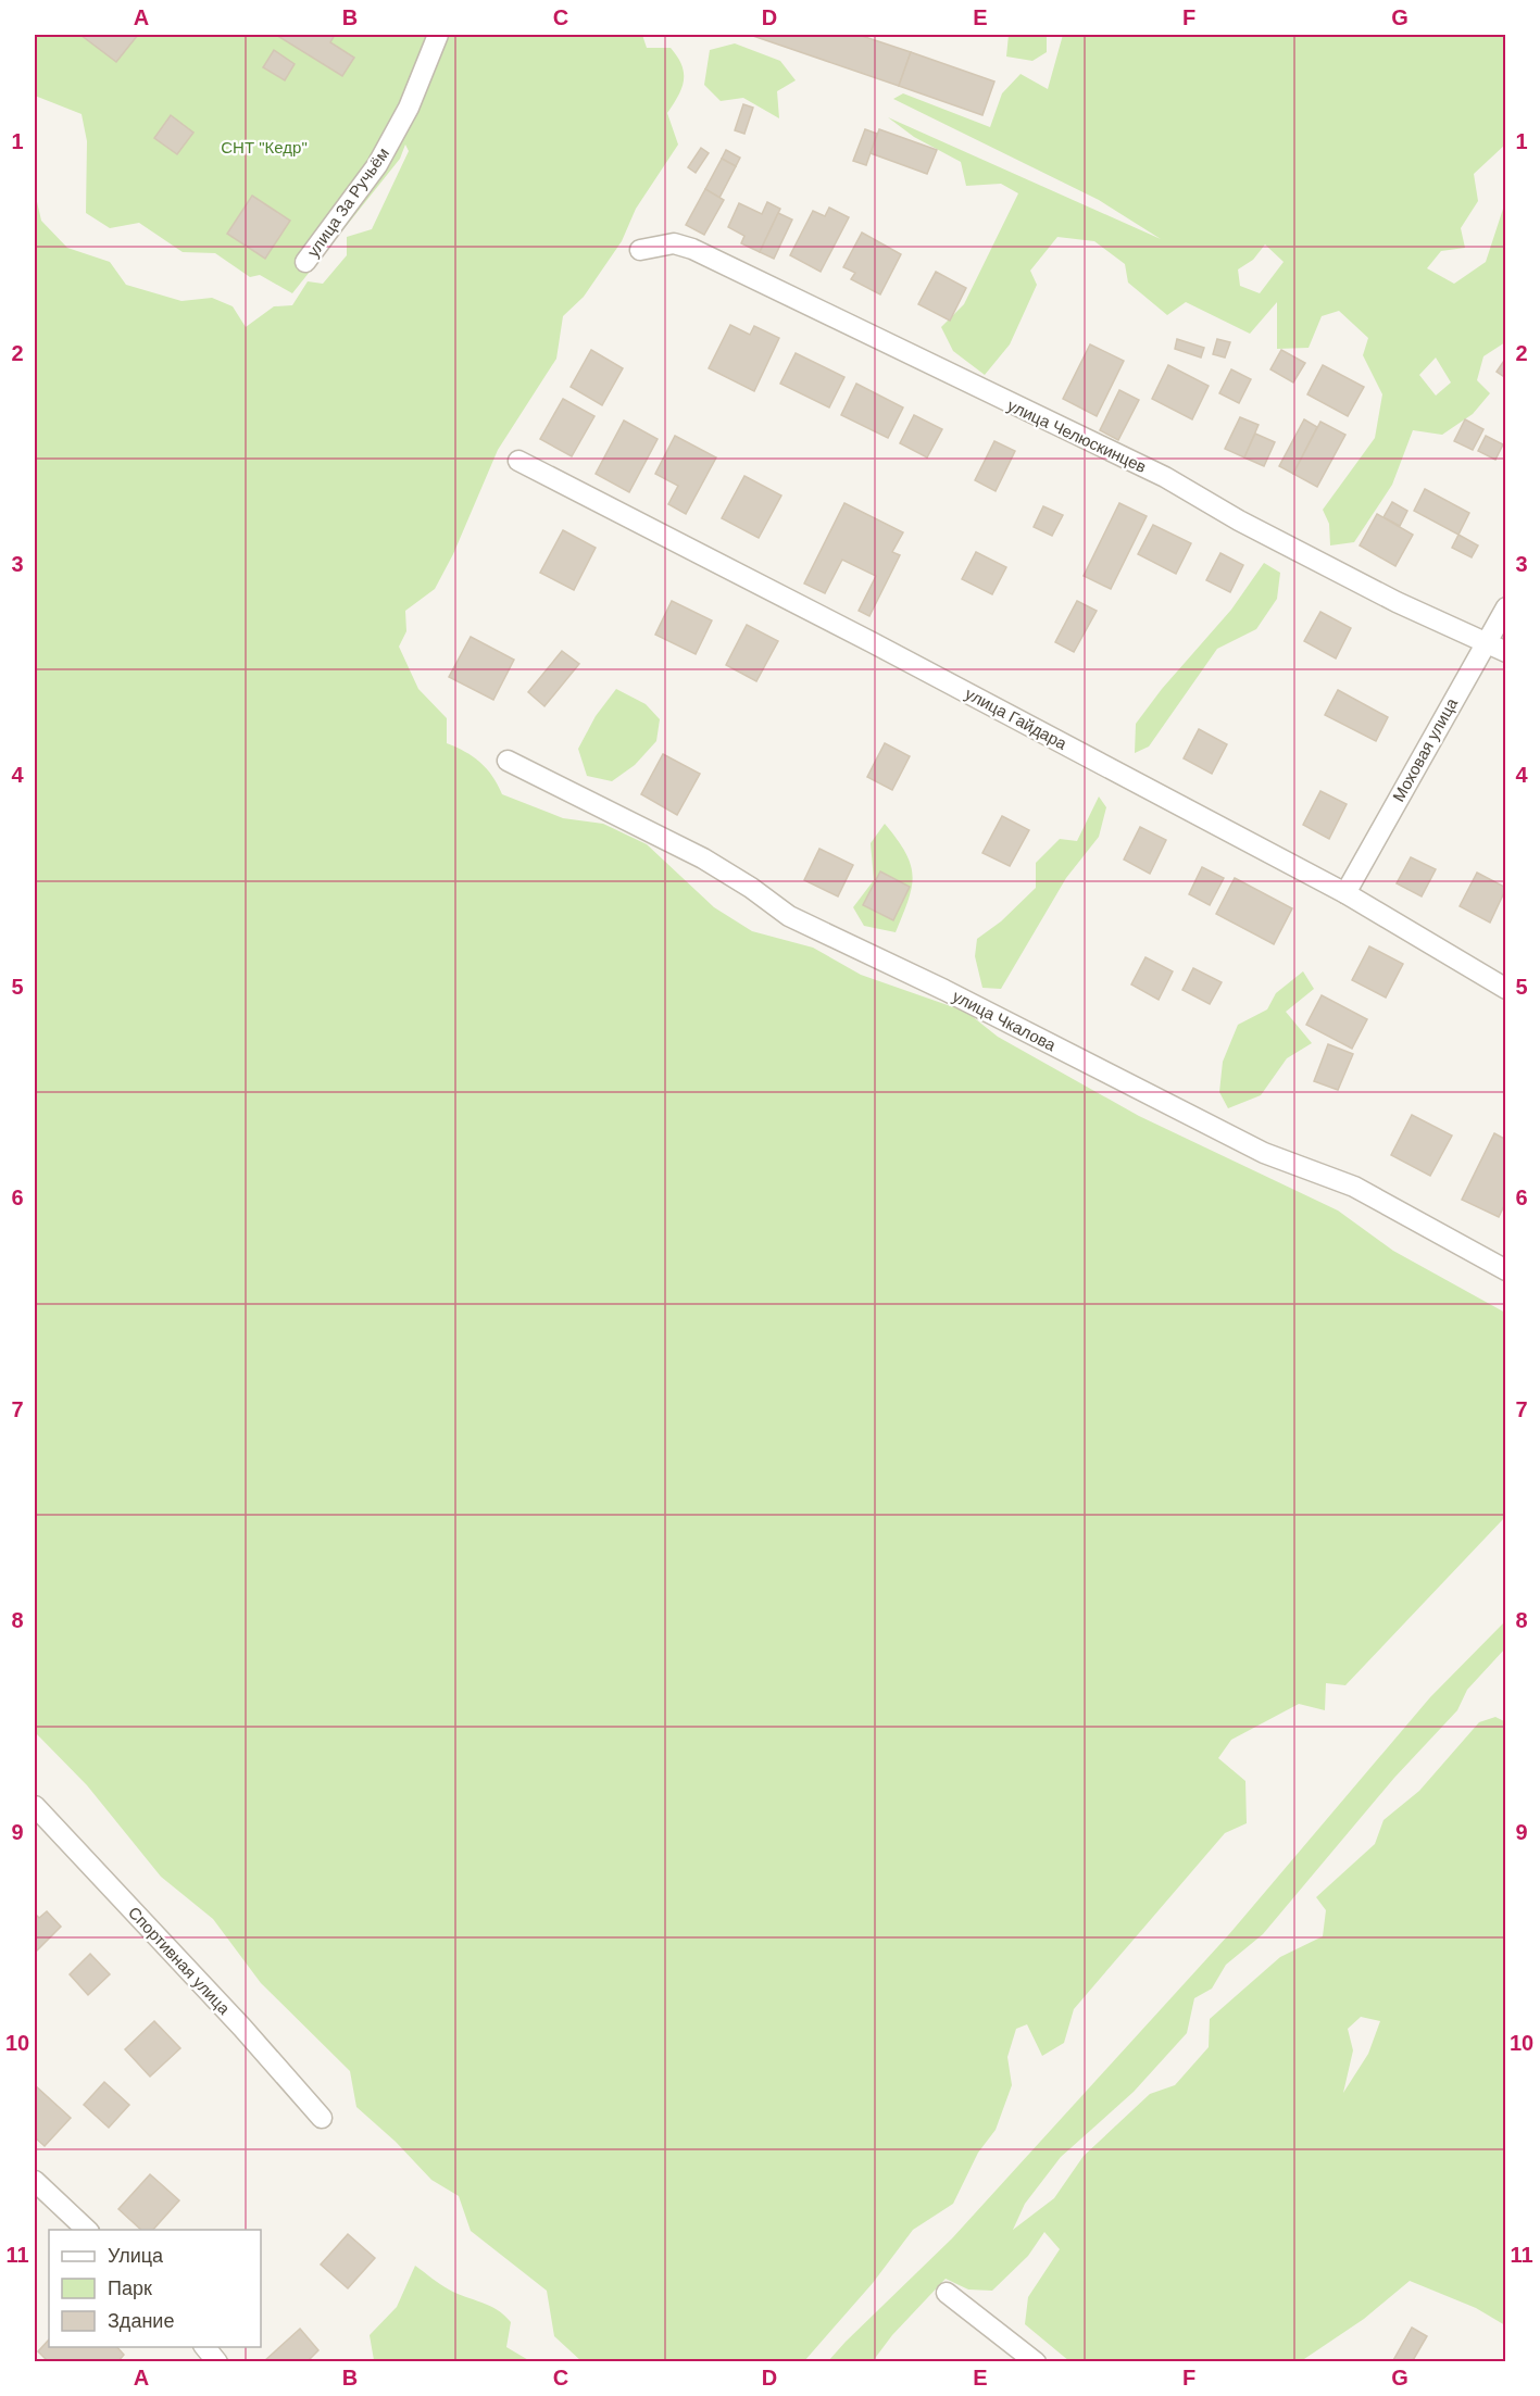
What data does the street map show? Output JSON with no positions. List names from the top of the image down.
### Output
{
  "streets": {
    "street": [
      "улица За Ручьём",
      "улица Челюскинцев",
      "улица Гайдара",
      "Моховая улица",
      "улица Чкалова",
      "Спортивная улица"
    ]
  },
  "crossings": [
    ["улица Челюскинцев", "Моховая улица"],
    ["улица Гайдара", "Моховая улица"]
  ],
  "parks": ["СНТ \"Кедр\""],
  "legend": ["Улица", "Парк", "Здание"],
  "grid": {
    "columns": [
      "A",
      "B",
      "C",
      "D",
      "E",
      "F",
      "G"
    ],
    "rows": [
      "1",
      "2",
      "3",
      "4",
      "5",
      "6",
      "7",
      "8",
      "9",
      "10",
      "11"
    ]
  }
}
